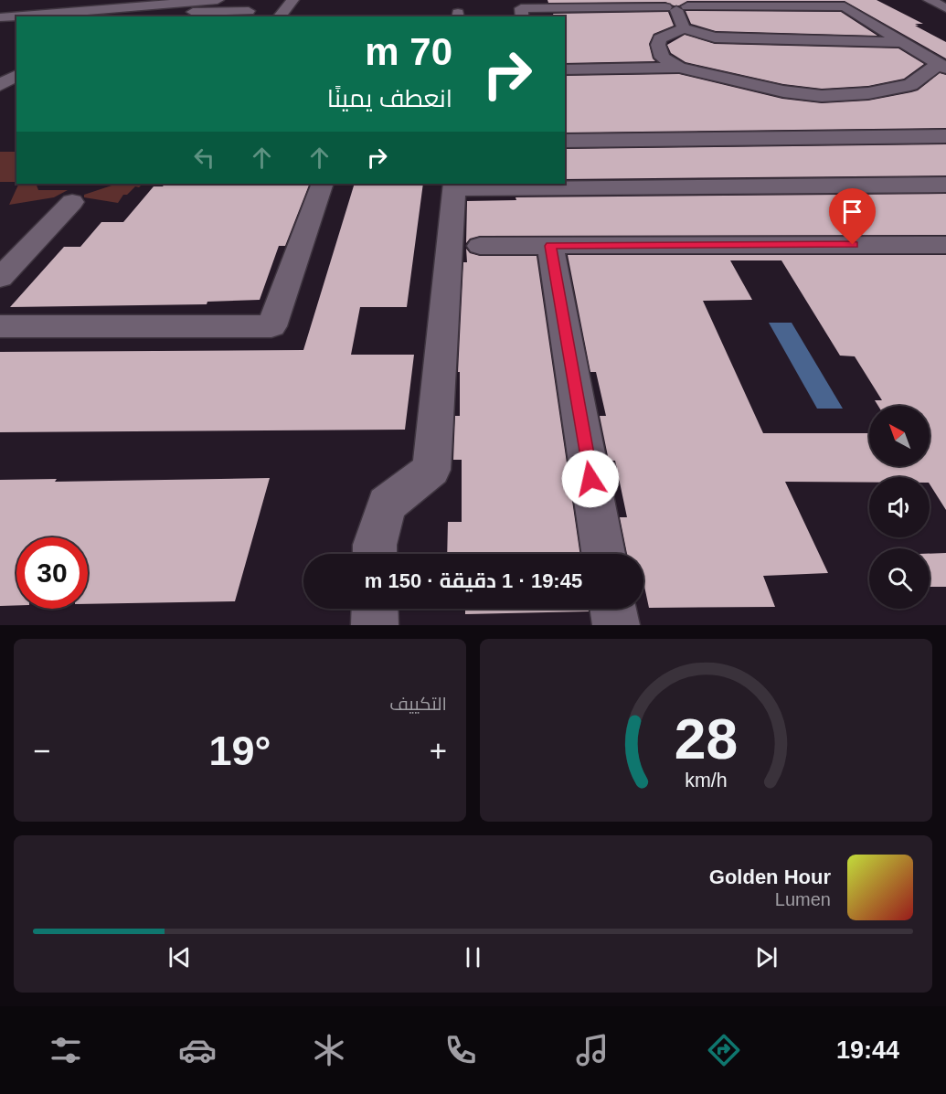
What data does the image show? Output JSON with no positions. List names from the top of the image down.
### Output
{
  "north": "top left",
  "page": {
    "turn": ["70 m", "انعطف يمينًا"],
    "limit": "30",
    "trip": "19:45 · 1 دقيقة · 150 m",
    "tile": "التكييف",
    "heat": ["−", "19°", "+"],
    "song": ["Golden Hour", "Lumen"],
    "tabs": "19:44",
    "gauge": ["28", "km/h"]
  }
}
